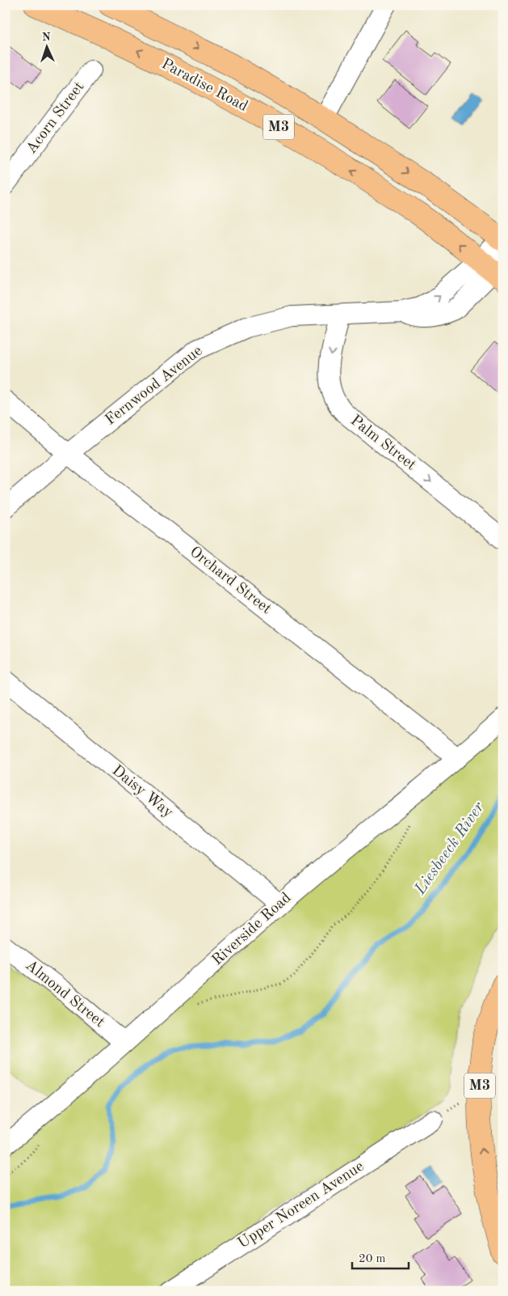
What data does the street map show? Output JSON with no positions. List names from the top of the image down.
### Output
{
  "streets": {
    "highway": ["Paradise Road", "M3"],
    "street": [
      "Acorn Street",
      "Fernwood Avenue",
      "Palm Street",
      "Orchard Street",
      "Daisy Way",
      "Riverside Road",
      "Almond Street",
      "Upper Noreen Avenue"
    ]
  },
  "crossings": [
    ["Paradise Road", "Fernwood Avenue"],
    ["Fernwood Avenue", "Palm Street"],
    ["Fernwood Avenue", "Orchard Street"],
    ["Orchard Street", "Riverside Road"],
    ["Daisy Way", "Riverside Road"],
    ["Riverside Road", "Almond Street"]
  ],
  "one_way": ["Palm Street"],
  "water": ["Liesbeeck River"],
  "scale_bar": "20 m",
  "north": "top"
}
